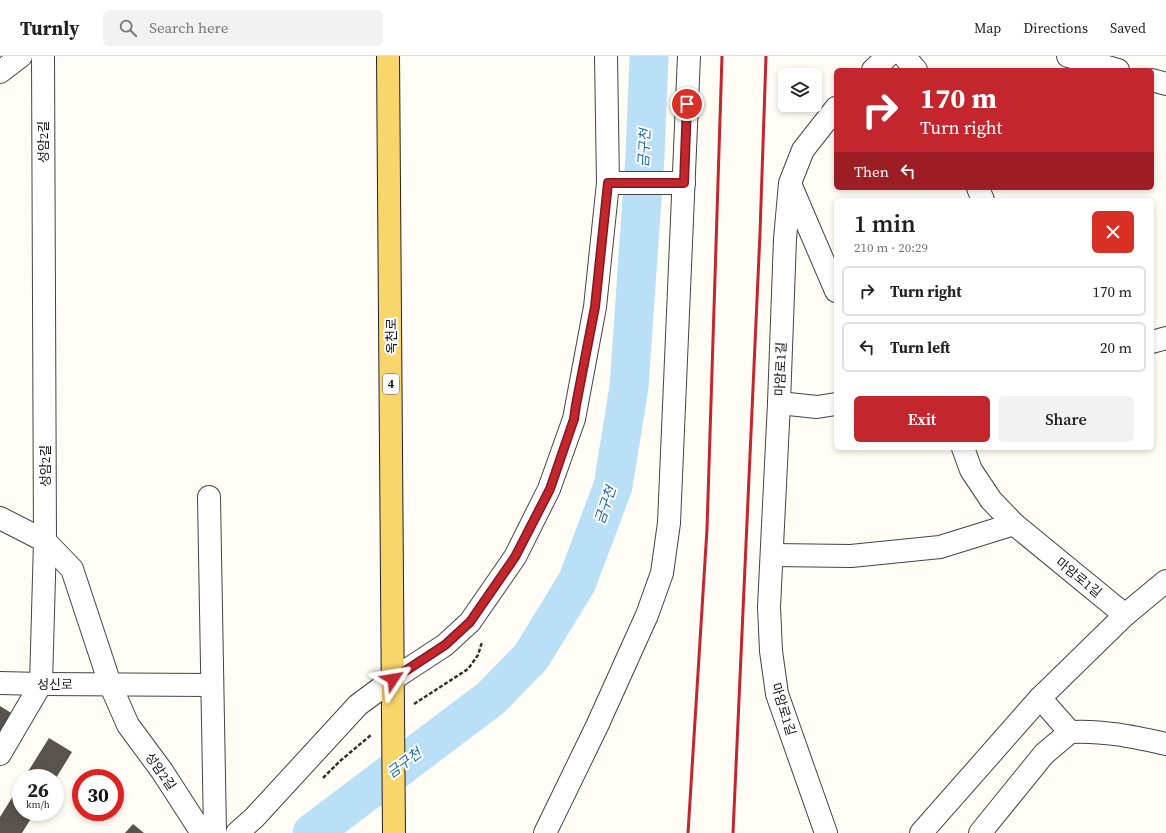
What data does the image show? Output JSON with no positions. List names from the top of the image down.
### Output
{
  "streets": {
    "main road": ["옥천로", "4"],
    "street": ["성암2길", "마암로1길", "성신로"]
  },
  "crossings": [
    ["성암2길", "성신로"]
  ],
  "water": ["금구천"],
  "page": {
    "header": "Turnly",
    "search": "Search here",
    "nav": ["Map", "Directions", "Saved"],
    "turn": ["170 m", "Turn right"],
    "then": "Then",
    "heading": ["1 min", "210 m · 20:29"],
    "list": [
      {
        "name": "Turn right",
        "value": "170 m"
      },
      {
        "name": "Turn left",
        "value": "20 m"
      }
    ],
    "buttons": ["Exit", "Share"],
    "speed": "26 km/h",
    "limit": "30"
  }
}
